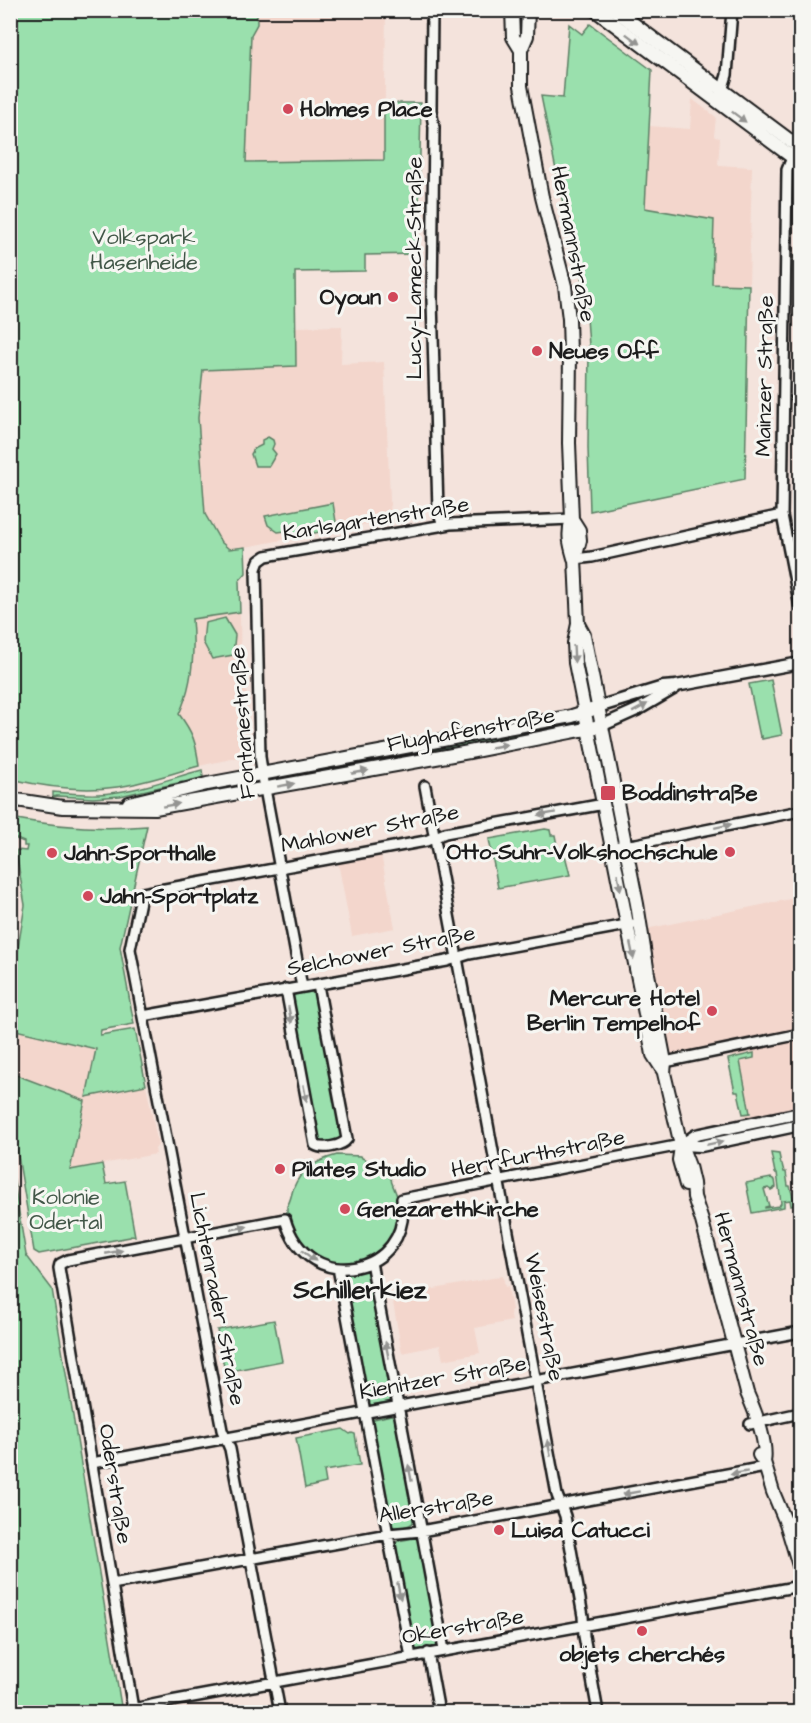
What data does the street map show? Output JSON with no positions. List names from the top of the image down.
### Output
{
  "streets": {
    "main road": ["Hermannstraße", "Flughafenstraße"],
    "street": [
      "Lucy-Lameck-Straße",
      "Mainzer Straße",
      "Karlsgartenstraße",
      "Fontanestraße",
      "Mahlower Straße",
      "Selchower Straße",
      "Herrfurthstraße",
      "Lichtenrader Straße",
      "Weisestraße",
      "Kienitzer Straße",
      "Oderstraße",
      "Allerstraße",
      "Okerstraße"
    ]
  },
  "crossings": [
    ["Hermannstraße", "Karlsgartenstraße"],
    ["Hermannstraße", "Flughafenstraße"],
    ["Hermannstraße", "Mahlower Straße"],
    ["Hermannstraße", "Selchower Straße"],
    ["Hermannstraße", "Herrfurthstraße"],
    ["Hermannstraße", "Kienitzer Straße"],
    ["Hermannstraße", "Allerstraße"],
    ["Lucy-Lameck-Straße", "Karlsgartenstraße"],
    ["Karlsgartenstraße", "Fontanestraße"],
    ["Fontanestraße", "Flughafenstraße"],
    ["Fontanestraße", "Mahlower Straße"],
    ["Fontanestraße", "Selchower Straße"],
    ["Mahlower Straße", "Lichtenrader Straße"],
    ["Mahlower Straße", "Weisestraße"],
    ["Selchower Straße", "Lichtenrader Straße"],
    ["Selchower Straße", "Weisestraße"],
    ["Herrfurthstraße", "Weisestraße"],
    ["Lichtenrader Straße", "Kienitzer Straße"],
    ["Lichtenrader Straße", "Oderstraße"],
    ["Lichtenrader Straße", "Allerstraße"],
    ["Lichtenrader Straße", "Okerstraße"],
    ["Weisestraße", "Kienitzer Straße"],
    ["Weisestraße", "Allerstraße"],
    ["Weisestraße", "Okerstraße"],
    ["Kienitzer Straße", "Oderstraße"],
    ["Oderstraße", "Allerstraße"],
    ["Oderstraße", "Okerstraße"]
  ],
  "one_way": ["Mahlower Straße"],
  "districts": ["Schillerkiez"],
  "parks": ["Volkspark Hasenheide", "Kolonie Odertal"],
  "places": {
    "other": [
      "Holmes Place",
      "Oyoun",
      "Neues Off",
      "Otto-Suhr-Volkshochschule",
      "Jahn-Sporthalle",
      "Jahn-Sportplatz",
      "Mercure Hotel Berlin Tempelhof",
      "Pilates Studio",
      "Genezarethkirche",
      "Luisa Catucci",
      "objets cherchés"
    ],
    "transit": ["Boddinstraße"]
  }
}
